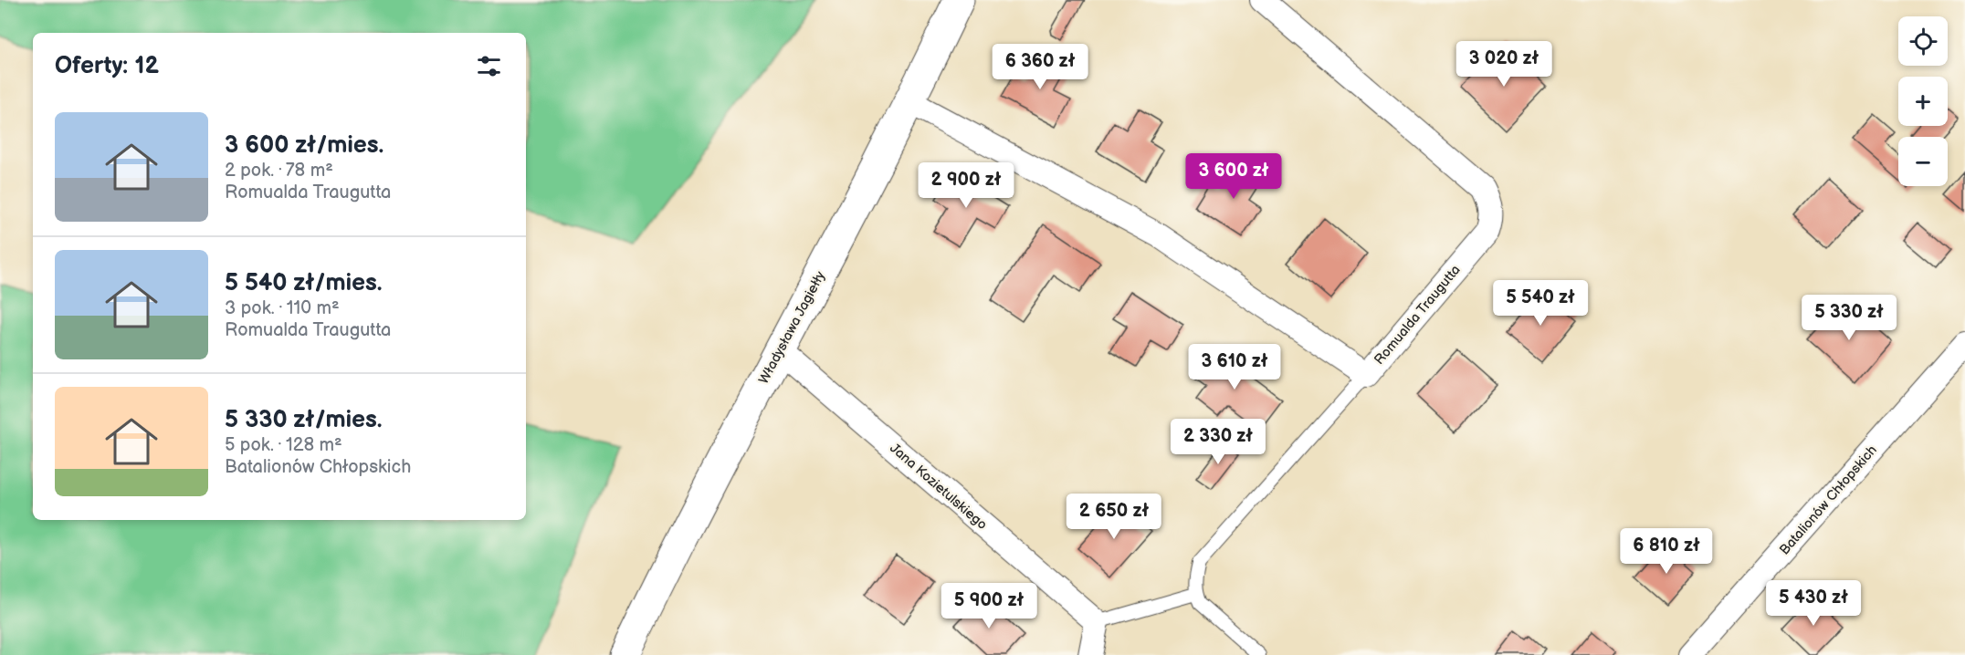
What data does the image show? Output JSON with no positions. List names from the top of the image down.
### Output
{
  "streets": {
    "main road": ["Władysława Jagiełły"],
    "street": ["Romualda Traugutta", "Jana Kozietulskiego", "Batalionów Chłopskich"]
  },
  "crossings": [
    ["Romualda Traugutta", "Władysława Jagiełły"],
    ["Władysława Jagiełły", "Jana Kozietulskiego"]
  ],
  "page": {
    "map_buttons": ["+", "−"],
    "heading": "Oferty: 12",
    "price": [
      "3 020 zł",
      "6 360 zł",
      "3 600 zł",
      "2 900 zł",
      "5 540 zł",
      "5 330 zł",
      "3 610 zł",
      "2 330 zł",
      "2 650 zł",
      "6 810 zł",
      "5 430 zł",
      "5 900 zł"
    ],
    "list": [
      {
        "name": "3 600 zł/mies.",
        "note": "2 pok. · 78 m² · Romualda Traugutta"
      },
      {
        "name": "5 540 zł/mies.",
        "note": "3 pok. · 110 m² · Romualda Traugutta"
      },
      {
        "name": "5 330 zł/mies.",
        "note": "5 pok. · 128 m² · Batalionów Chłopskich"
      }
    ]
  }
}
